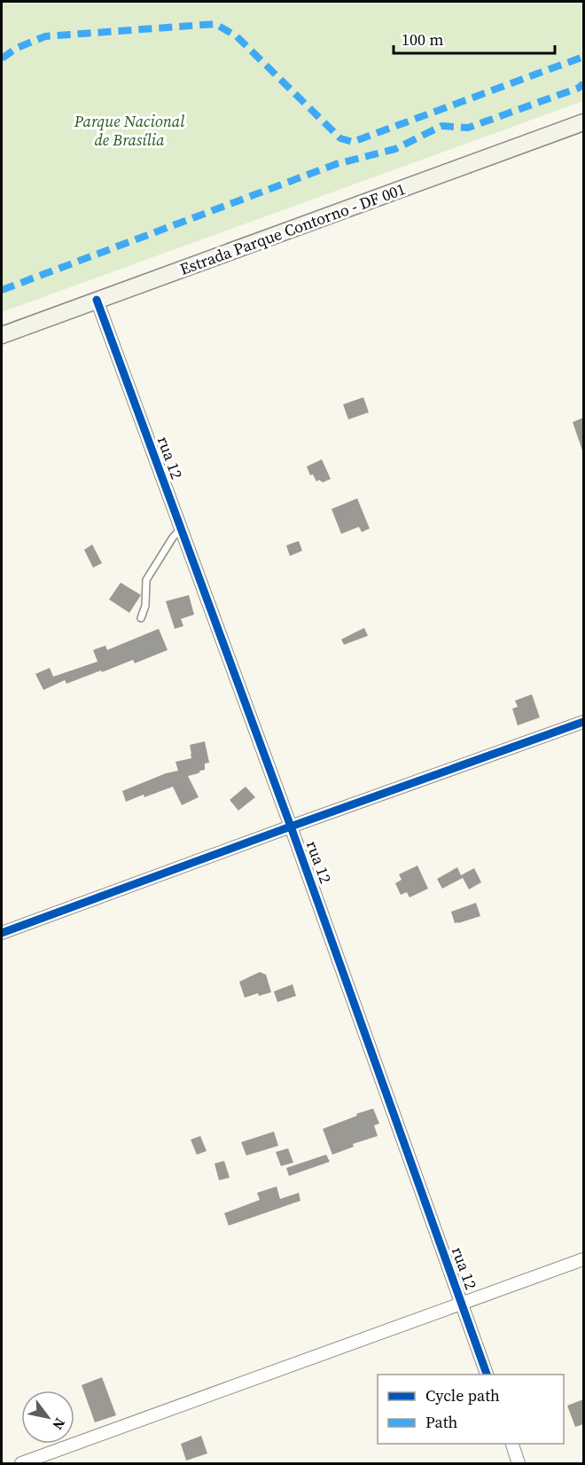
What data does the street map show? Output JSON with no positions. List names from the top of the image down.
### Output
{
  "streets": {
    "main road": ["Estrada Parque Contorno - DF 001"],
    "street": ["rua 12"]
  },
  "crossings": [
    ["Estrada Parque Contorno - DF 001", "rua 12"]
  ],
  "parks": ["Parque Nacional de Brasília"],
  "legend": ["Cycle path", "Path"],
  "scale_bar": "100 m",
  "north": "bottom right"
}
